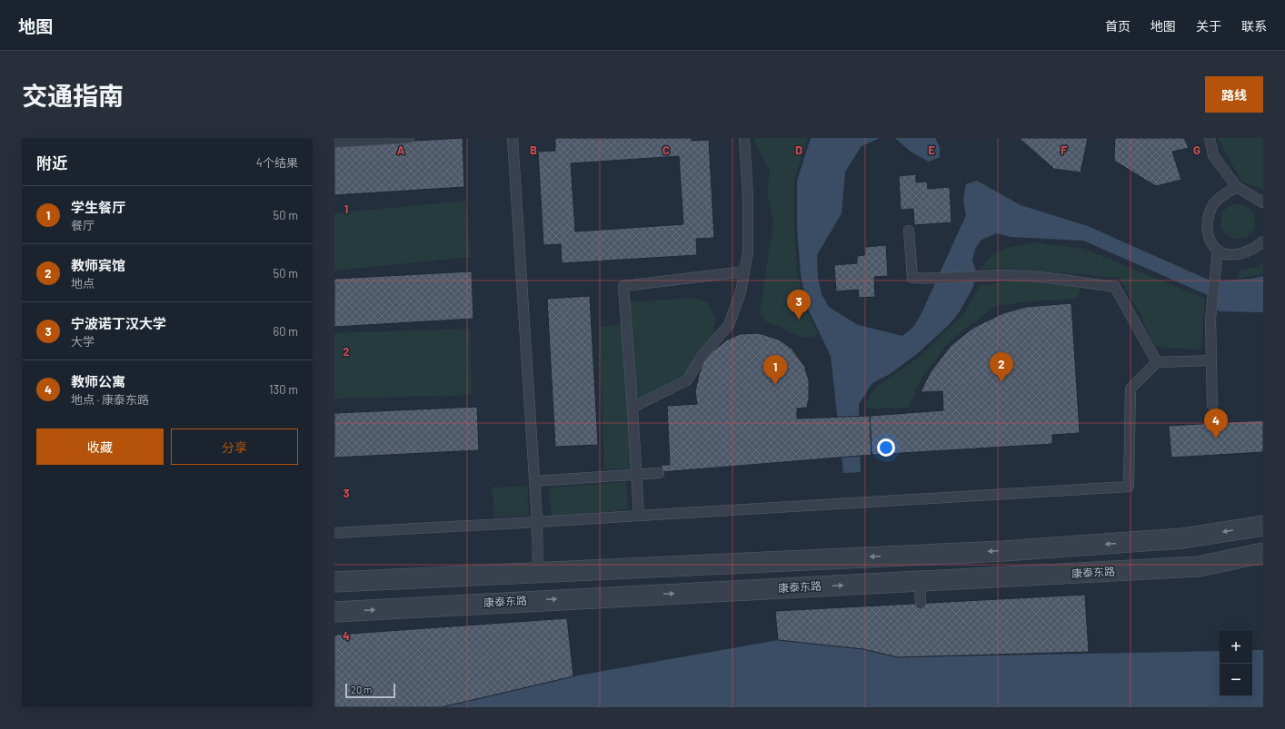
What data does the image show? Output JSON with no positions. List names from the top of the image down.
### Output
{
  "streets": {
    "street": ["康泰东路"]
  },
  "scale_bar": "20 m",
  "page": {
    "header": "地图",
    "nav": [
      "首页",
      "地图",
      "关于",
      "联系"
    ],
    "title": "交通指南",
    "buttons": [
      "路线",
      ["收藏", "分享"]
    ],
    "heading": ["附近", "4个结果"],
    "list": [
      {
        "mark": "1",
        "name": "学生餐厅",
        "note": "餐厅",
        "value": "50 m"
      },
      {
        "mark": "2",
        "name": "教师宾馆",
        "note": "地点",
        "value": "50 m"
      },
      {
        "mark": "3",
        "name": "宁波诺丁汉大学",
        "note": "大学",
        "value": "60 m"
      },
      {
        "mark": "4",
        "name": "教师公寓",
        "note": "地点 · 康泰东路",
        "value": "130 m"
      }
    ],
    "pins": [
      "3",
      "2",
      "1",
      "4"
    ],
    "map_buttons": ["+", "−"],
    "scale": "20 m"
  },
  "grid": {
    "columns": [
      "A",
      "B",
      "C",
      "D",
      "E",
      "F",
      "G"
    ],
    "rows": [
      "1",
      "2",
      "3",
      "4"
    ]
  }
}
